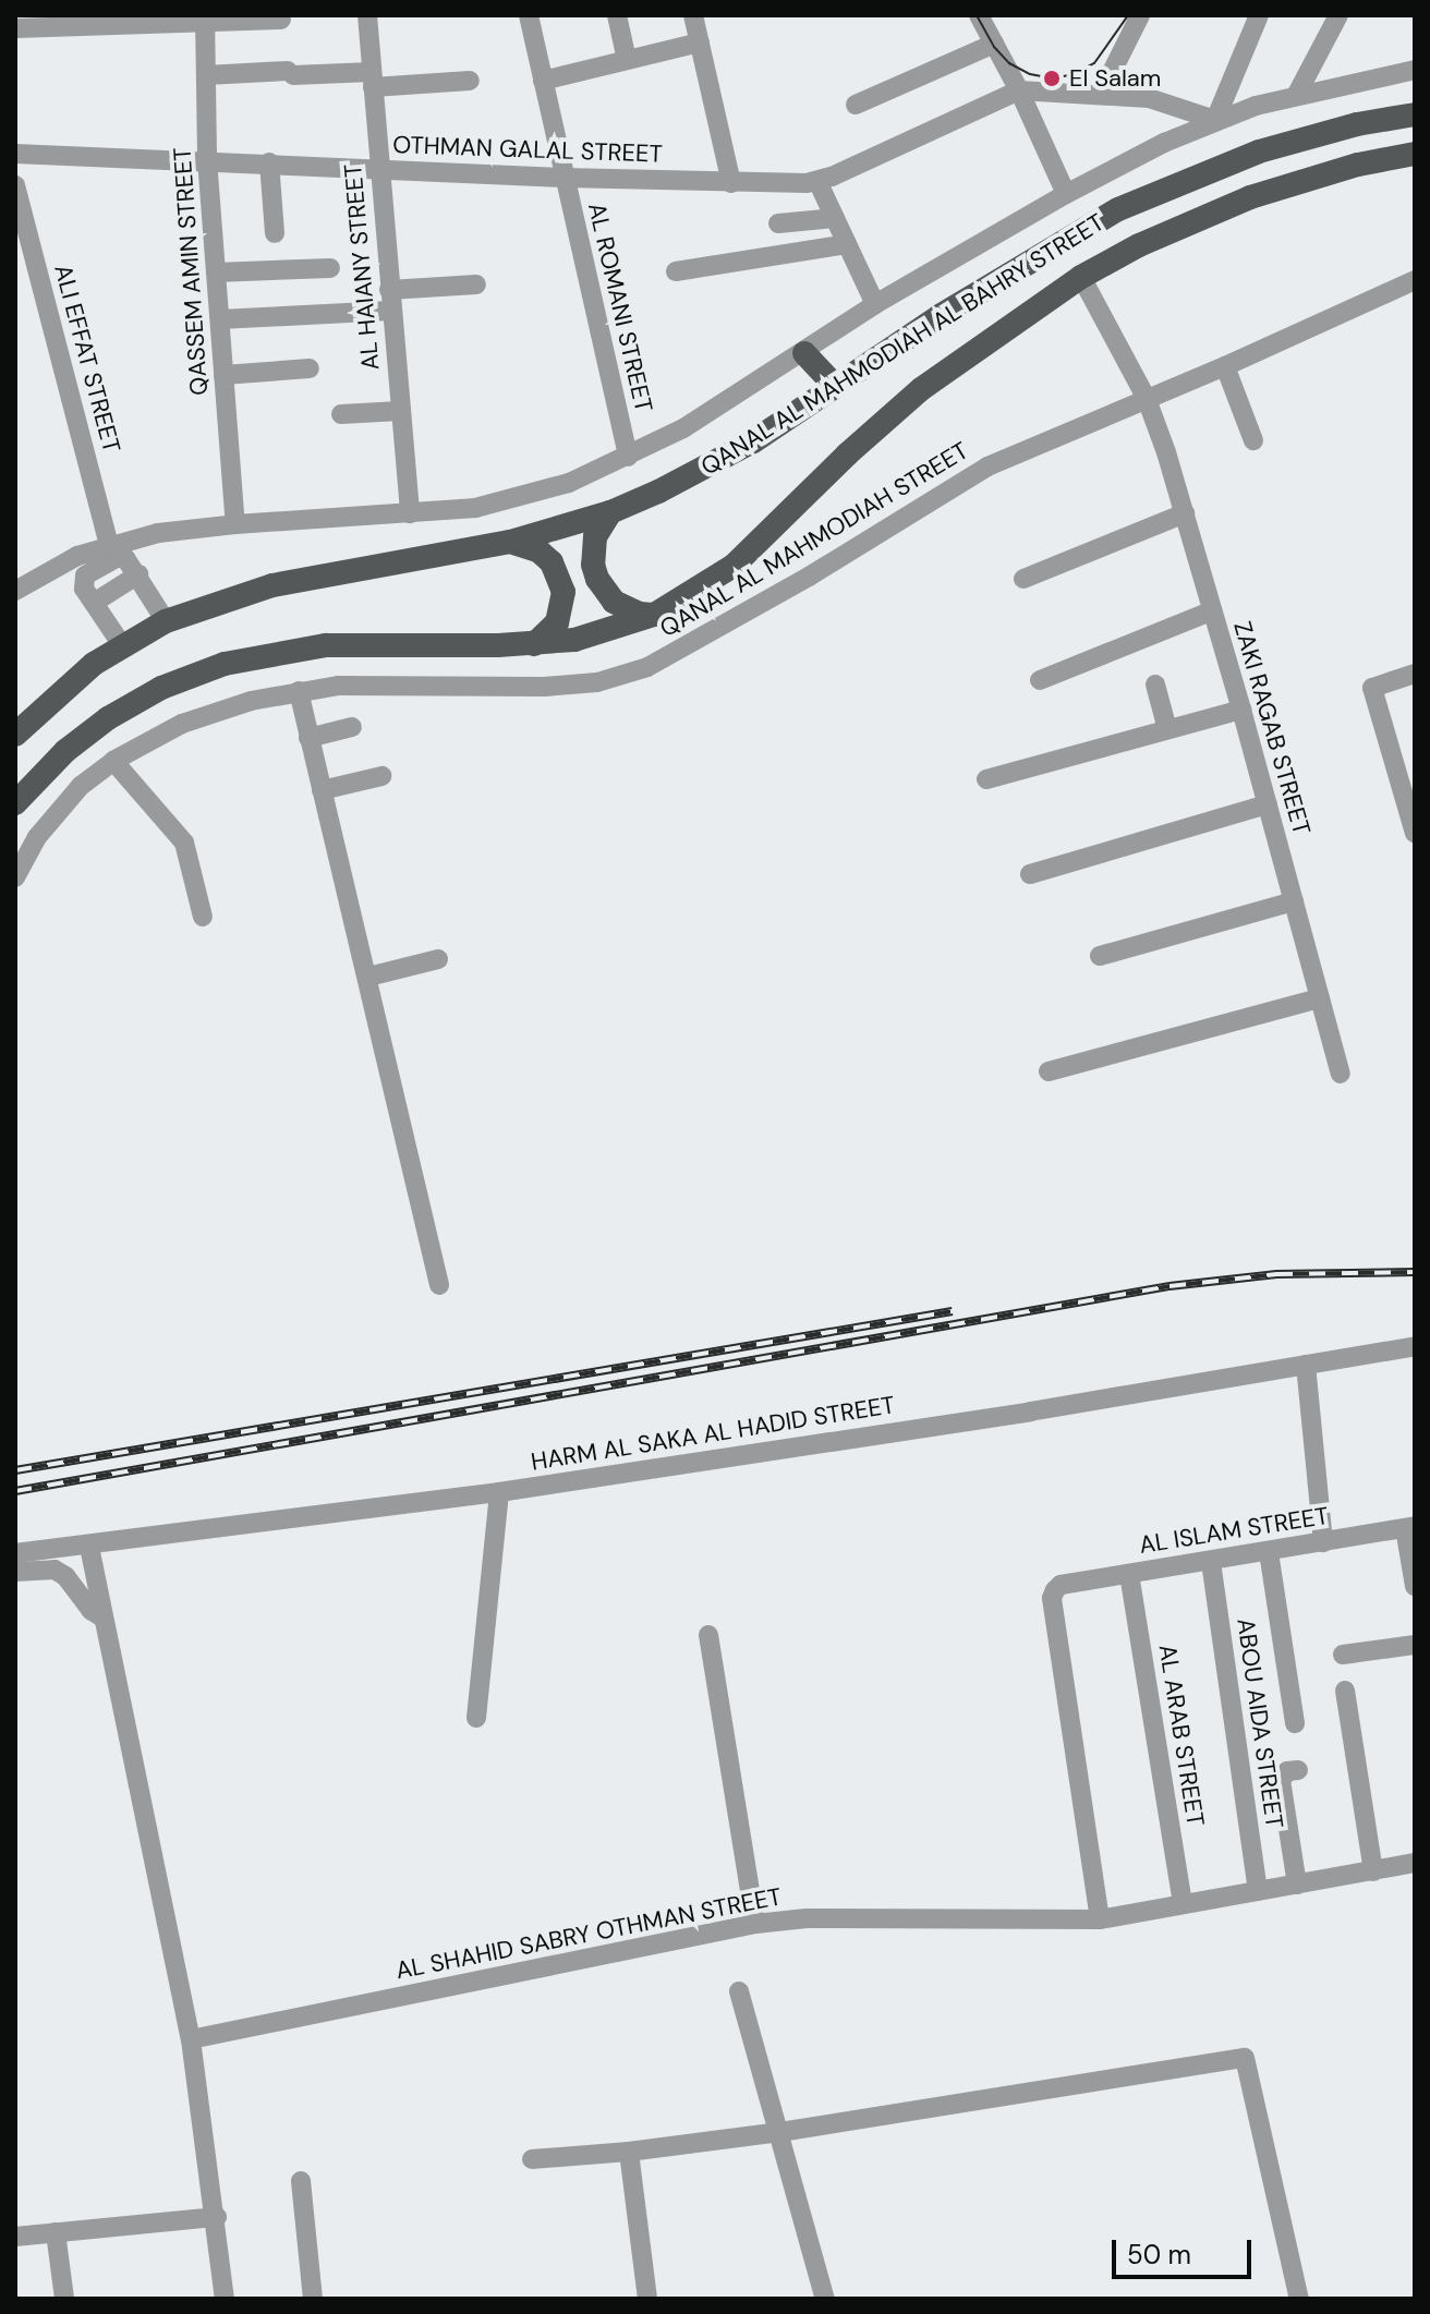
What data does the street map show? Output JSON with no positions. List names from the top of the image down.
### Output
{
  "streets": {
    "main road": ["QANAL AL MAHMODIAH AL BAHRY STREET"],
    "street": [
      "OTHMAN GALAL STREET",
      "AL HAIANY STREET",
      "QASSEM AMIN STREET",
      "AL ROMANI STREET",
      "ALI EFFAT STREET",
      "QANAL AL MAHMODIAH STREET",
      "ZAKI RAGAB STREET",
      "HARM AL SAKA AL HADID STREET",
      "AL ISLAM STREET",
      "ABOU AIDA STREET",
      "AL ARAB STREET",
      "AL SHAHID SABRY OTHMAN STREET"
    ]
  },
  "crossings": [
    ["OTHMAN GALAL STREET", "AL HAIANY STREET"],
    ["OTHMAN GALAL STREET", "QASSEM AMIN STREET"],
    ["OTHMAN GALAL STREET", "AL ROMANI STREET"],
    ["QANAL AL MAHMODIAH AL BAHRY STREET", "ZAKI RAGAB STREET"],
    ["QANAL AL MAHMODIAH STREET", "ZAKI RAGAB STREET"],
    ["AL ISLAM STREET", "ABOU AIDA STREET"],
    ["AL ISLAM STREET", "AL ARAB STREET"],
    ["AL ISLAM STREET", "AL SHAHID SABRY OTHMAN STREET"],
    ["ABOU AIDA STREET", "AL SHAHID SABRY OTHMAN STREET"],
    ["AL ARAB STREET", "AL SHAHID SABRY OTHMAN STREET"]
  ],
  "places": ["El Salam"],
  "scale_bar": "50 m"
}
